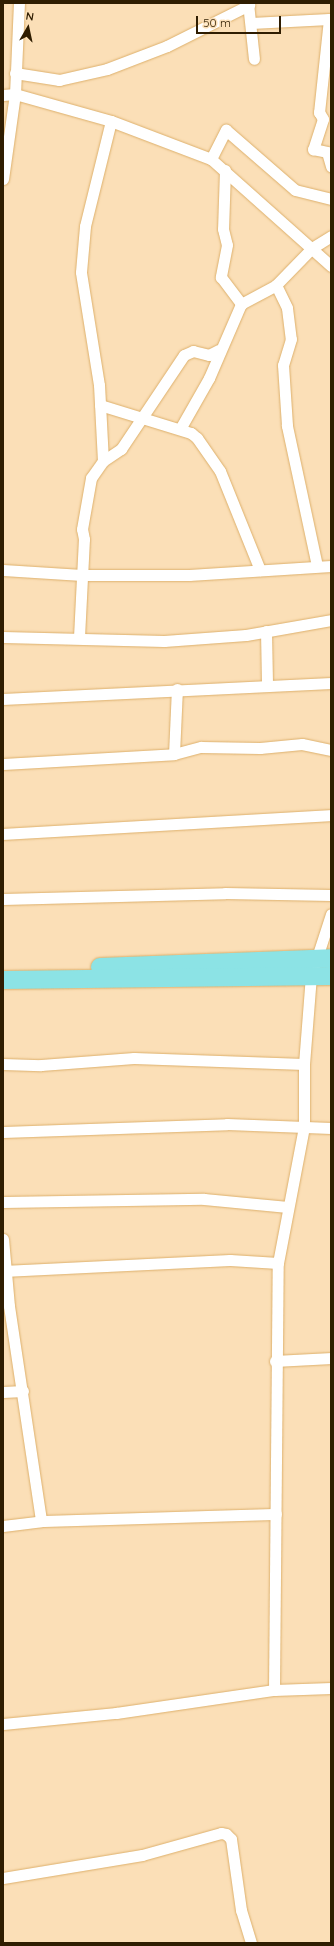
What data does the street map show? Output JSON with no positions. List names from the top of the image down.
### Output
{
  "scale_bar": "50 m",
  "north": "top"
}
